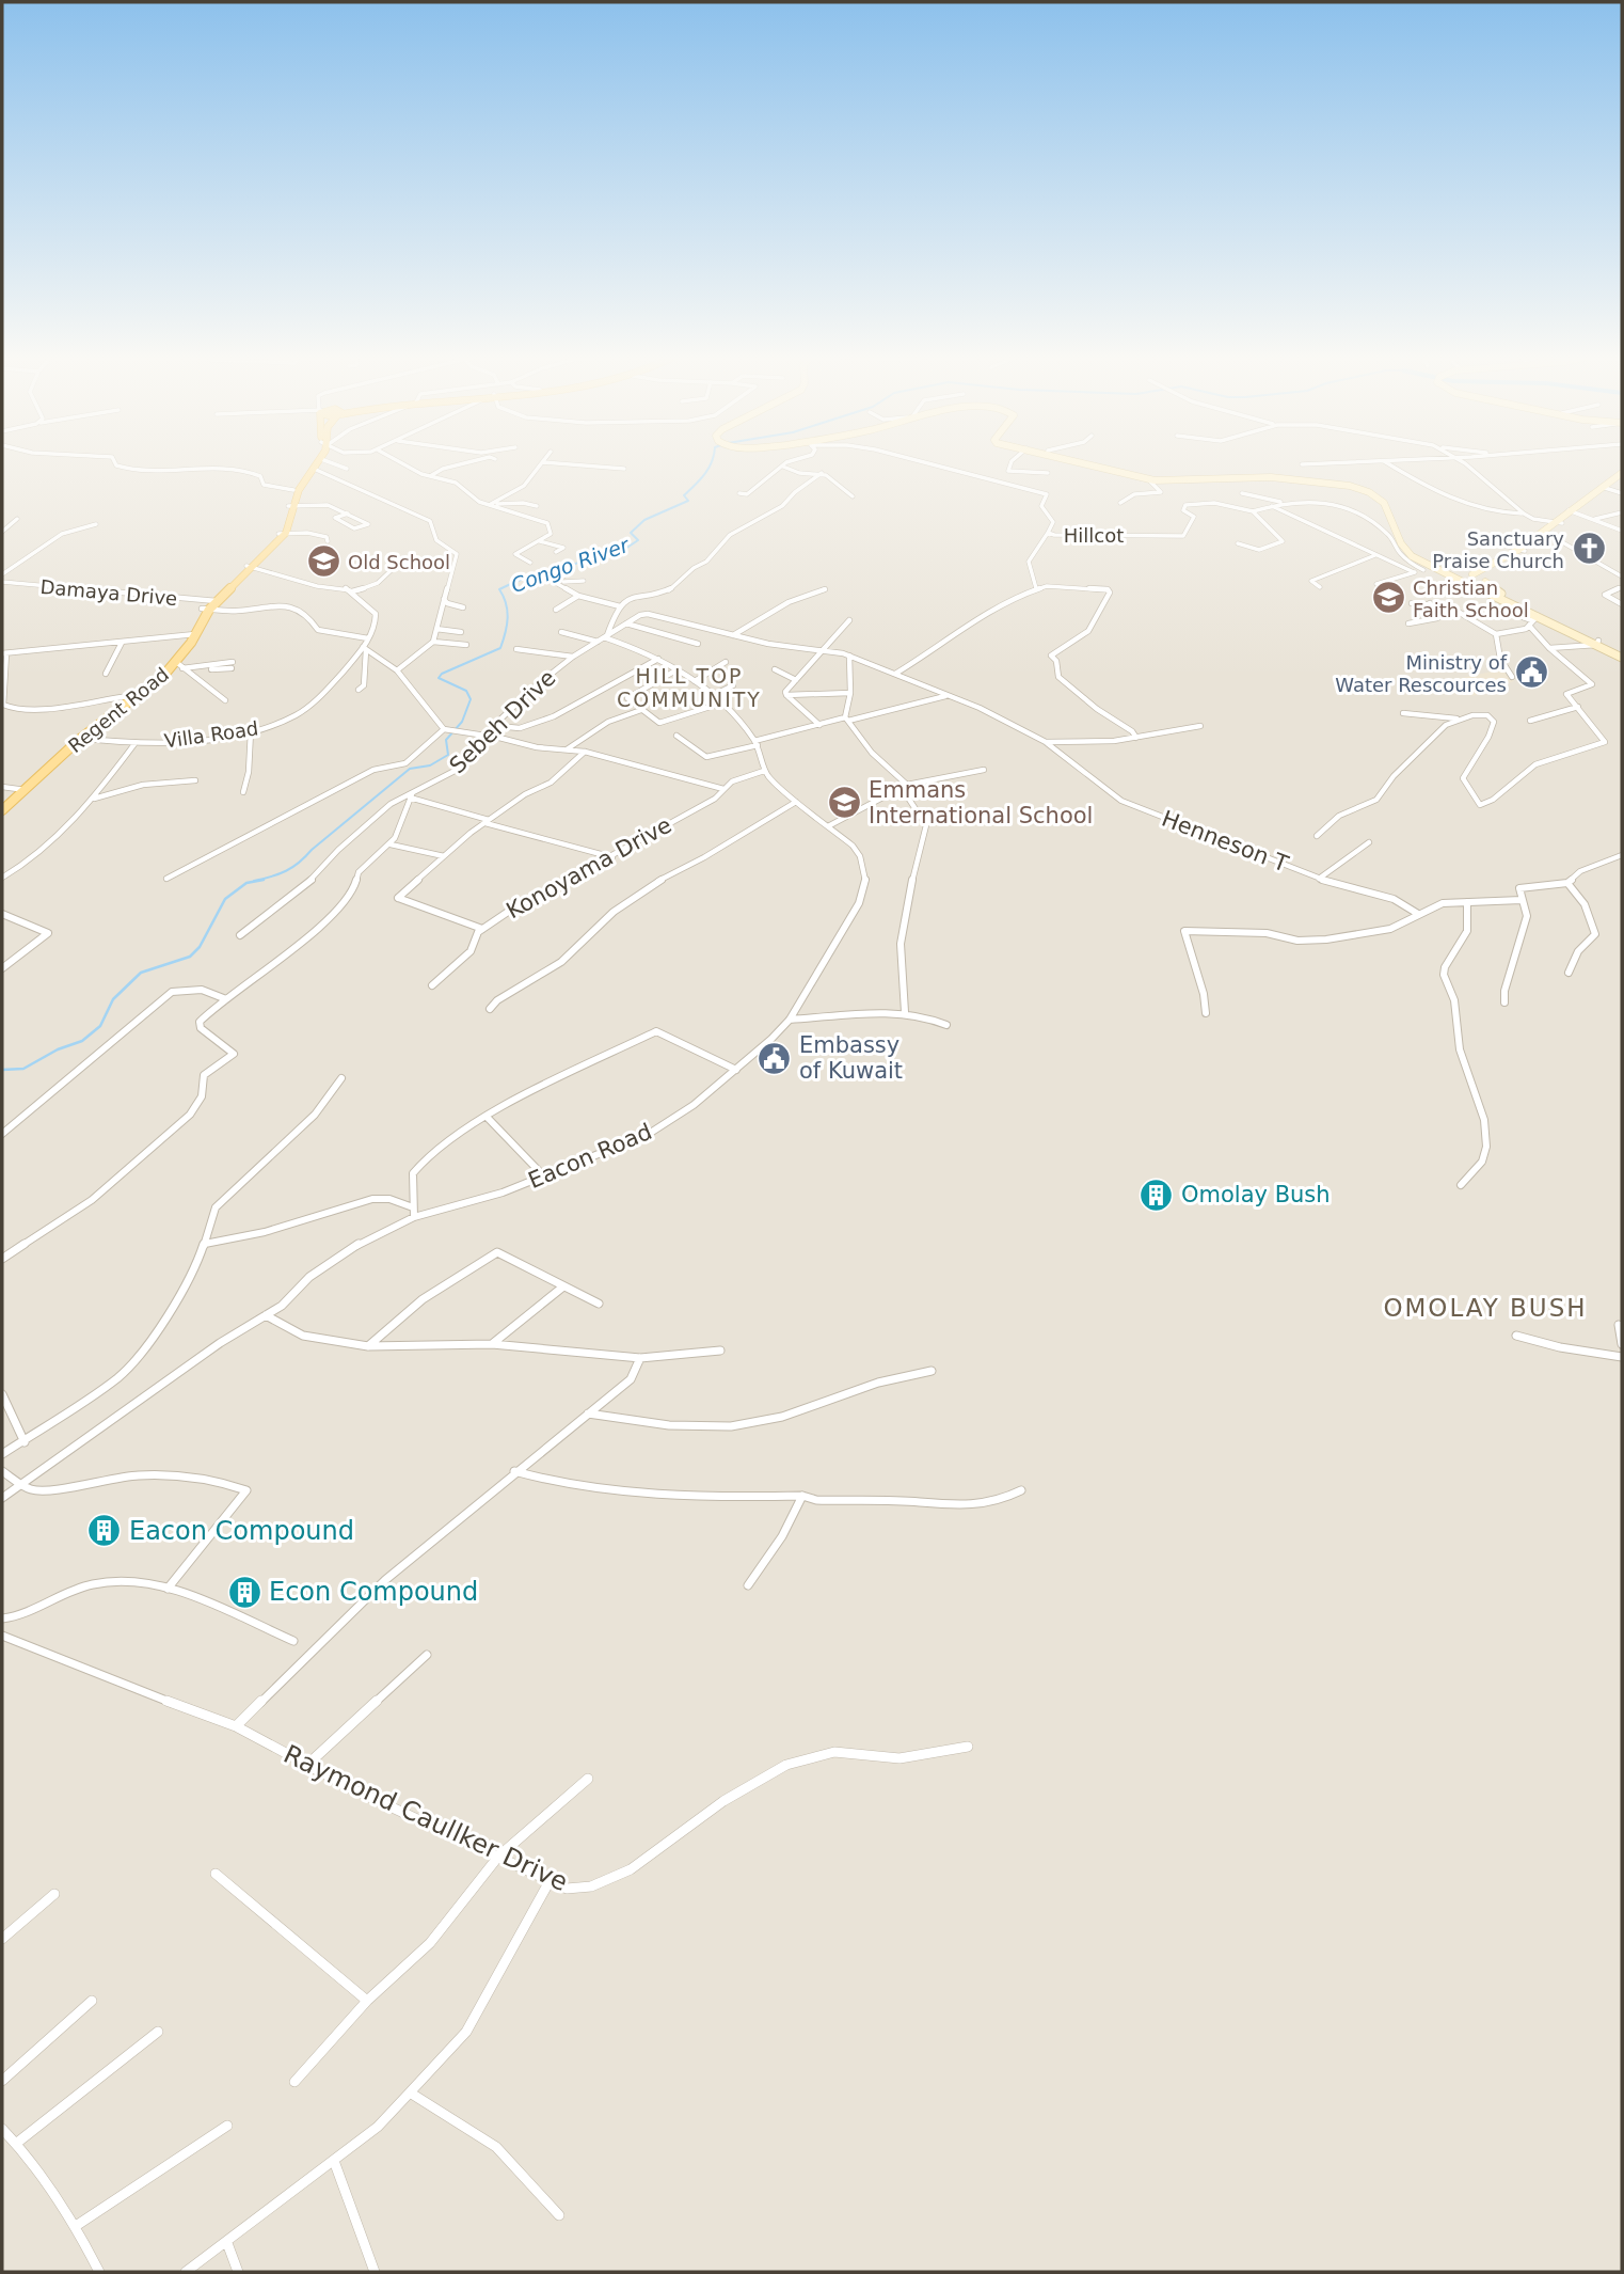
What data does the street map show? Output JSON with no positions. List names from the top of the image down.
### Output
{
  "streets": {
    "main road": ["Regent Road"],
    "street": [
      "Hillcot",
      "Damaya Drive",
      "Sebeh Drive",
      "Villa Road",
      "Henneson T",
      "Konoyama Drive",
      "Eacon Road",
      "Raymond Caullker Drive"
    ]
  },
  "crossings": [
    ["Damaya Drive", "Regent Road"],
    ["Damaya Drive", "Villa Road"],
    ["Regent Road", "Villa Road"],
    ["Sebeh Drive", "Henneson T"],
    ["Konoyama Drive", "Eacon Road"]
  ],
  "districts": ["HILL TOP COMMUNITY", "OMOLAY BUSH"],
  "water": ["Congo River"],
  "places": {
    "church": ["Sanctuary Praise Church"],
    "school or university": ["Old School", "Christian Faith School", "Emmans International School"],
    "public building": ["Ministry of Water Rescources", "Embassy of Kuwait"],
    "building": ["Omolay Bush", "Eacon Compound", "Econ Compound"]
  }
}
